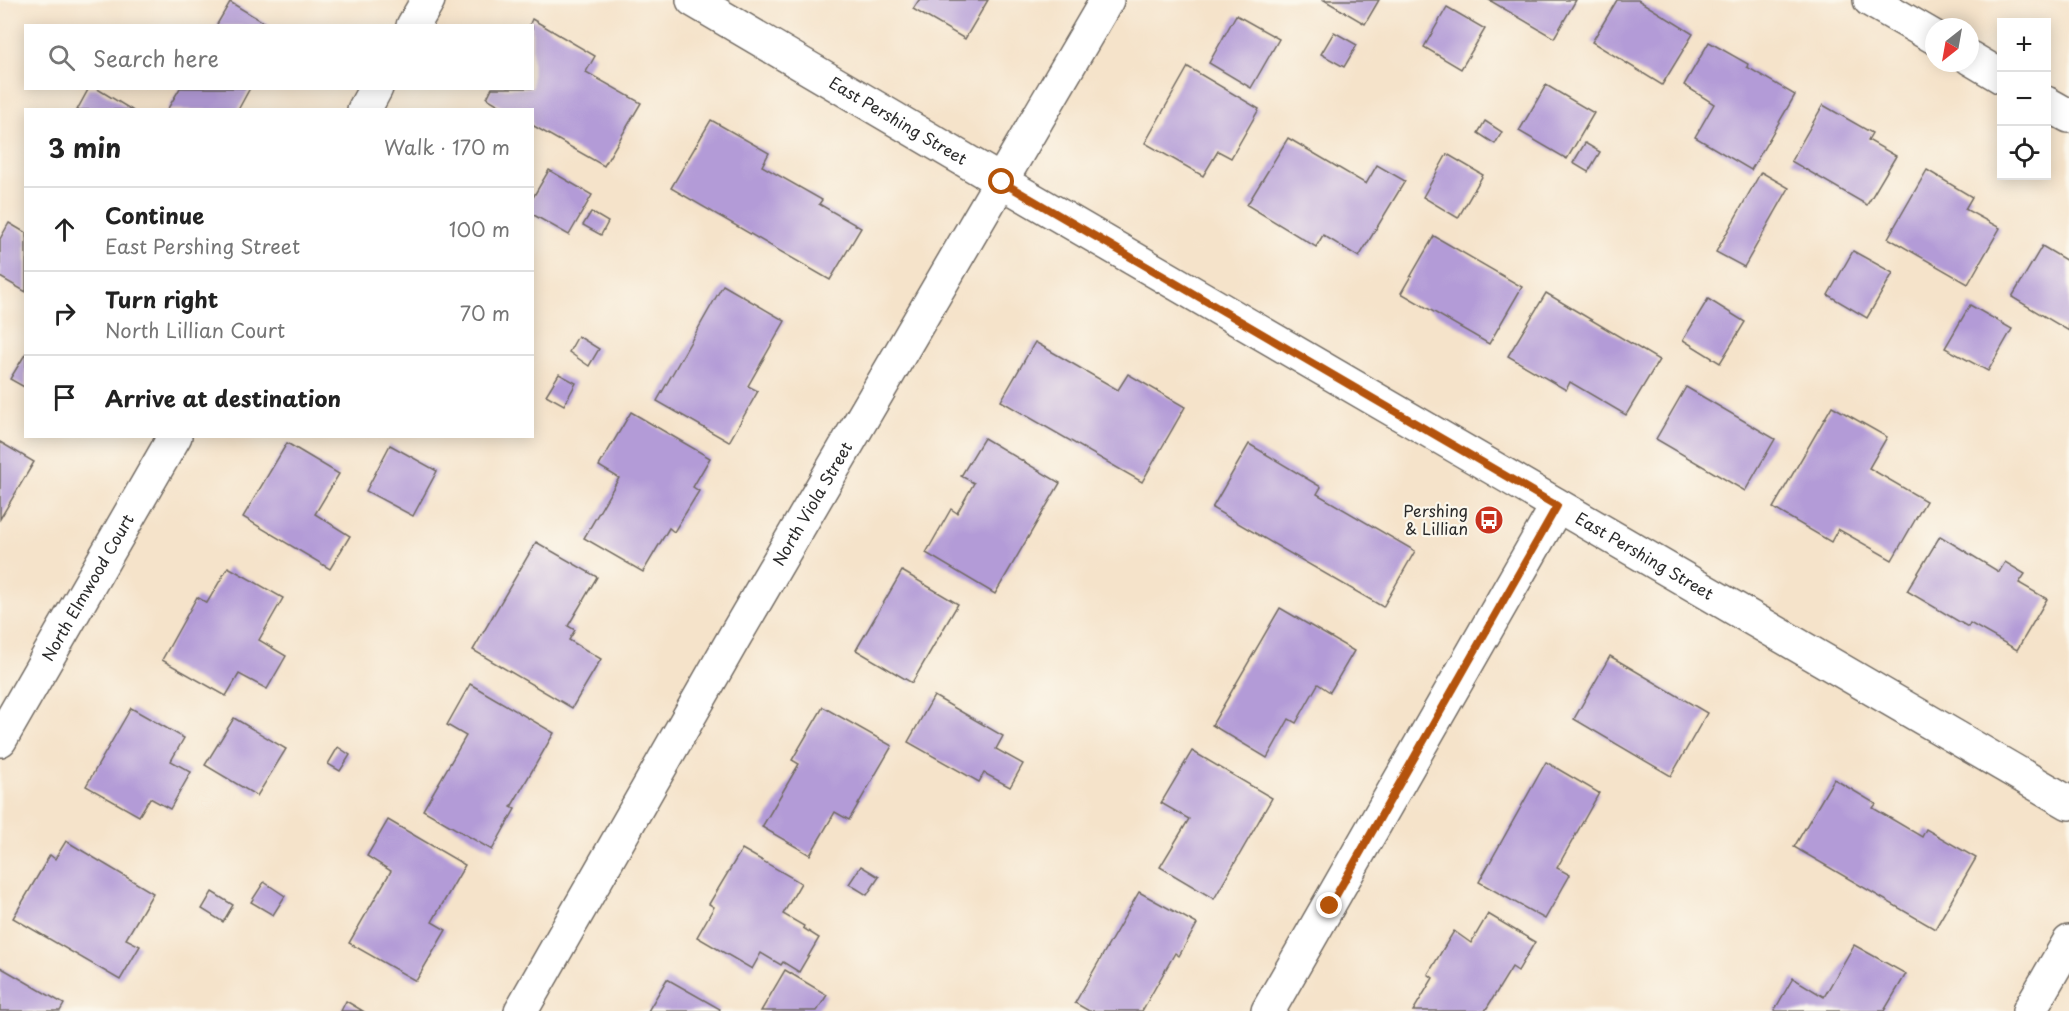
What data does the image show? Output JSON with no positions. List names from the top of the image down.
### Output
{
  "streets": {
    "street": ["East Pershing Street", "North Viola Street", "North Elmwood Court"]
  },
  "crossings": [
    ["East Pershing Street", "North Viola Street"]
  ],
  "places": {
    "bus stop": ["Pershing & Lillian"]
  },
  "north": "bottom left",
  "page": {
    "map_buttons": ["+", "−"],
    "search": "Search here",
    "heading": ["3 min", "Walk · 170 m"],
    "list": [
      ["Continue", "East Pershing Street", "100 m"],
      ["Turn right", "North Lillian Court", "70 m"],
      "Arrive at destination"
    ]
  }
}
